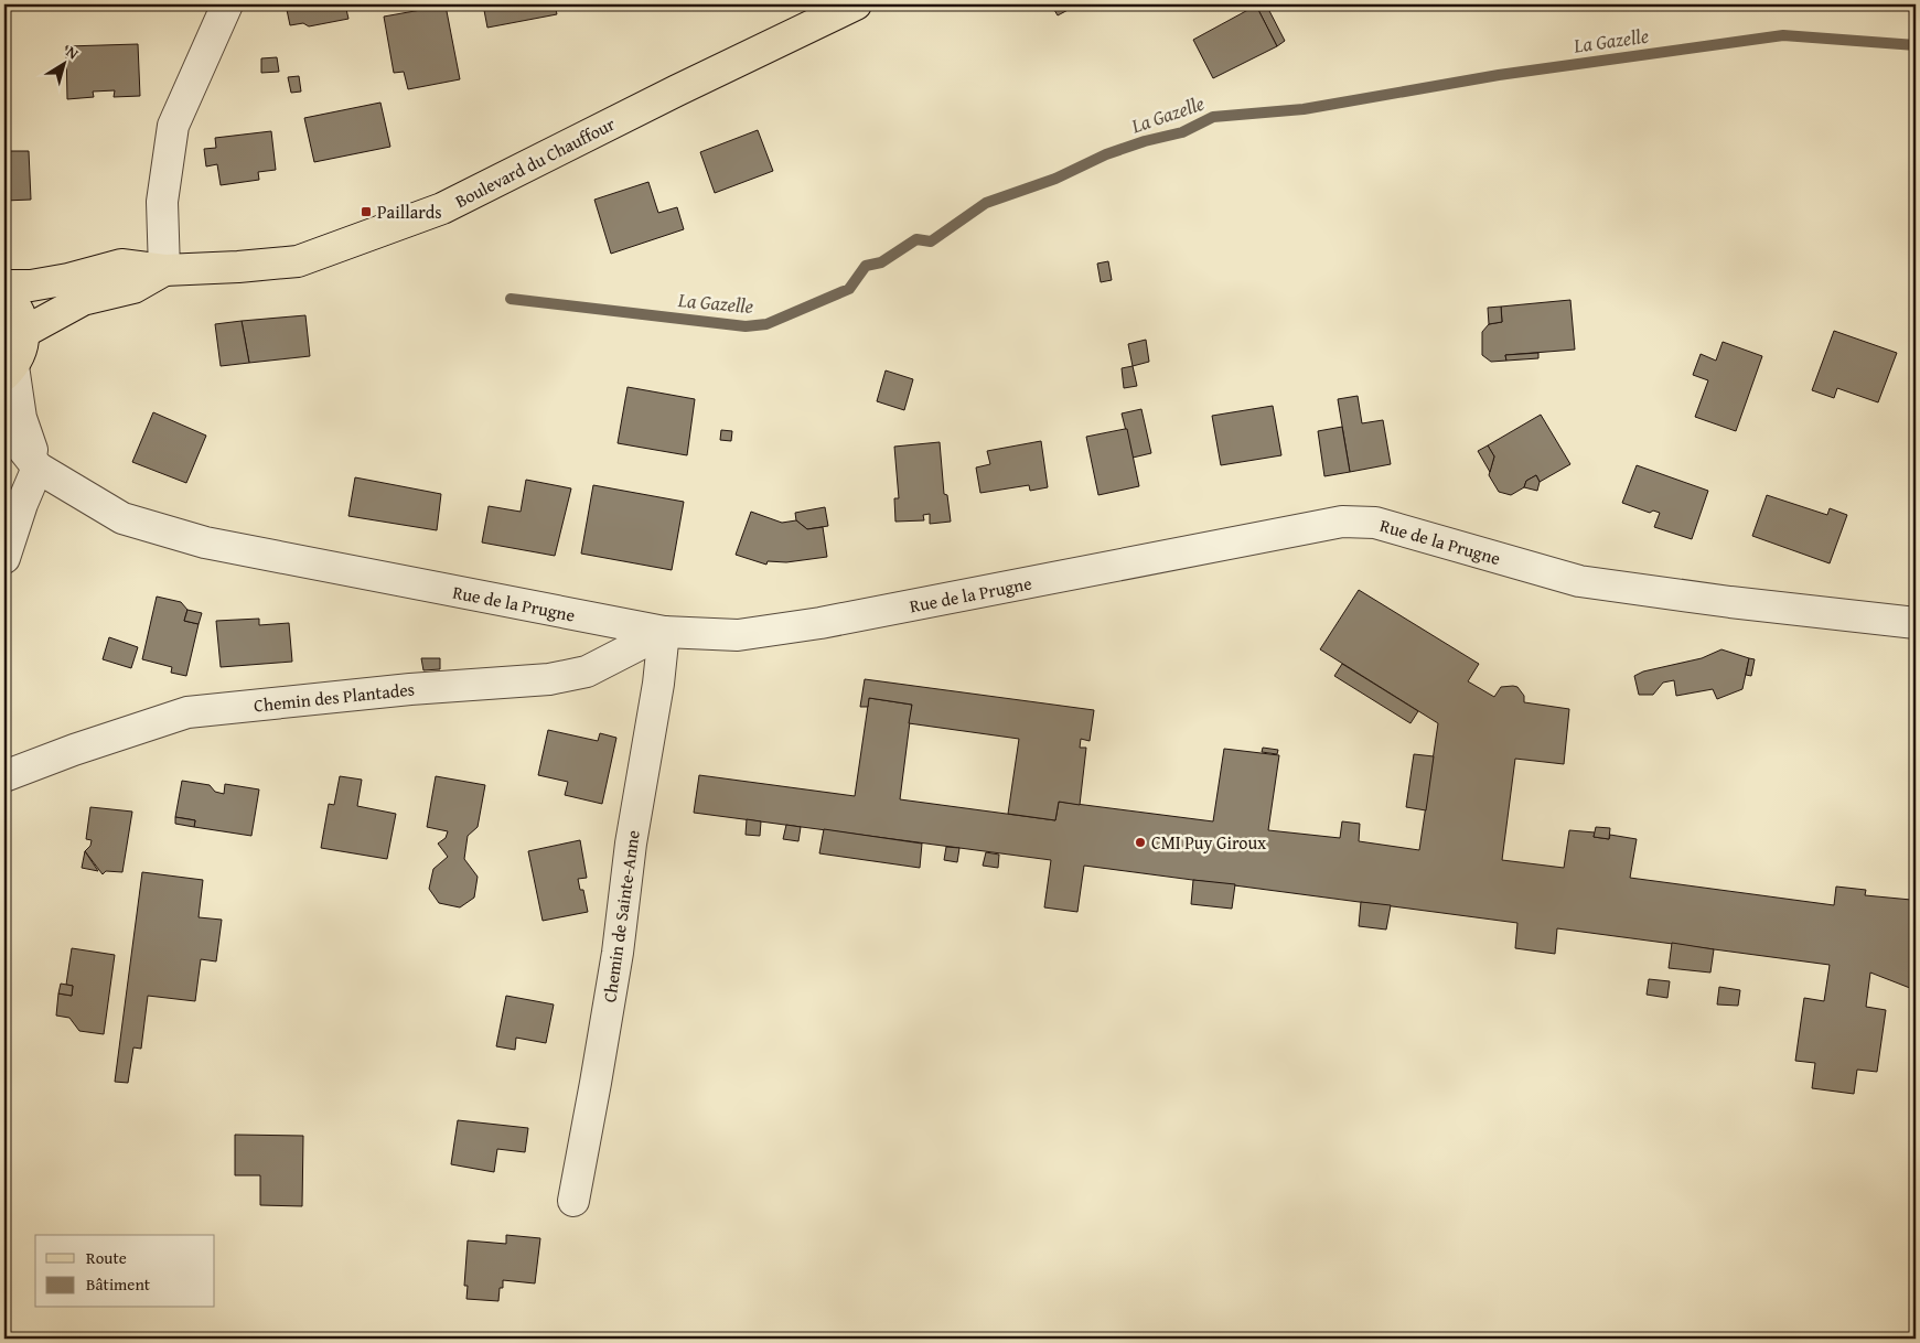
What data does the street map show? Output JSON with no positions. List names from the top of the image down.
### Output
{
  "streets": {
    "main road": ["Boulevard du Chauffour"],
    "street": ["Rue de la Prugne", "Chemin des Plantades", "Chemin de Sainte-Anne"]
  },
  "crossings": [
    ["Rue de la Prugne", "Chemin des Plantades"],
    ["Rue de la Prugne", "Chemin de Sainte-Anne"],
    ["Chemin des Plantades", "Chemin de Sainte-Anne"]
  ],
  "water": ["La Gazelle"],
  "places": {
    "transit": ["Paillards"],
    "other": ["CMI Puy Giroux"]
  },
  "legend": ["Route", "Bâtiment"],
  "north": "top right"
}
